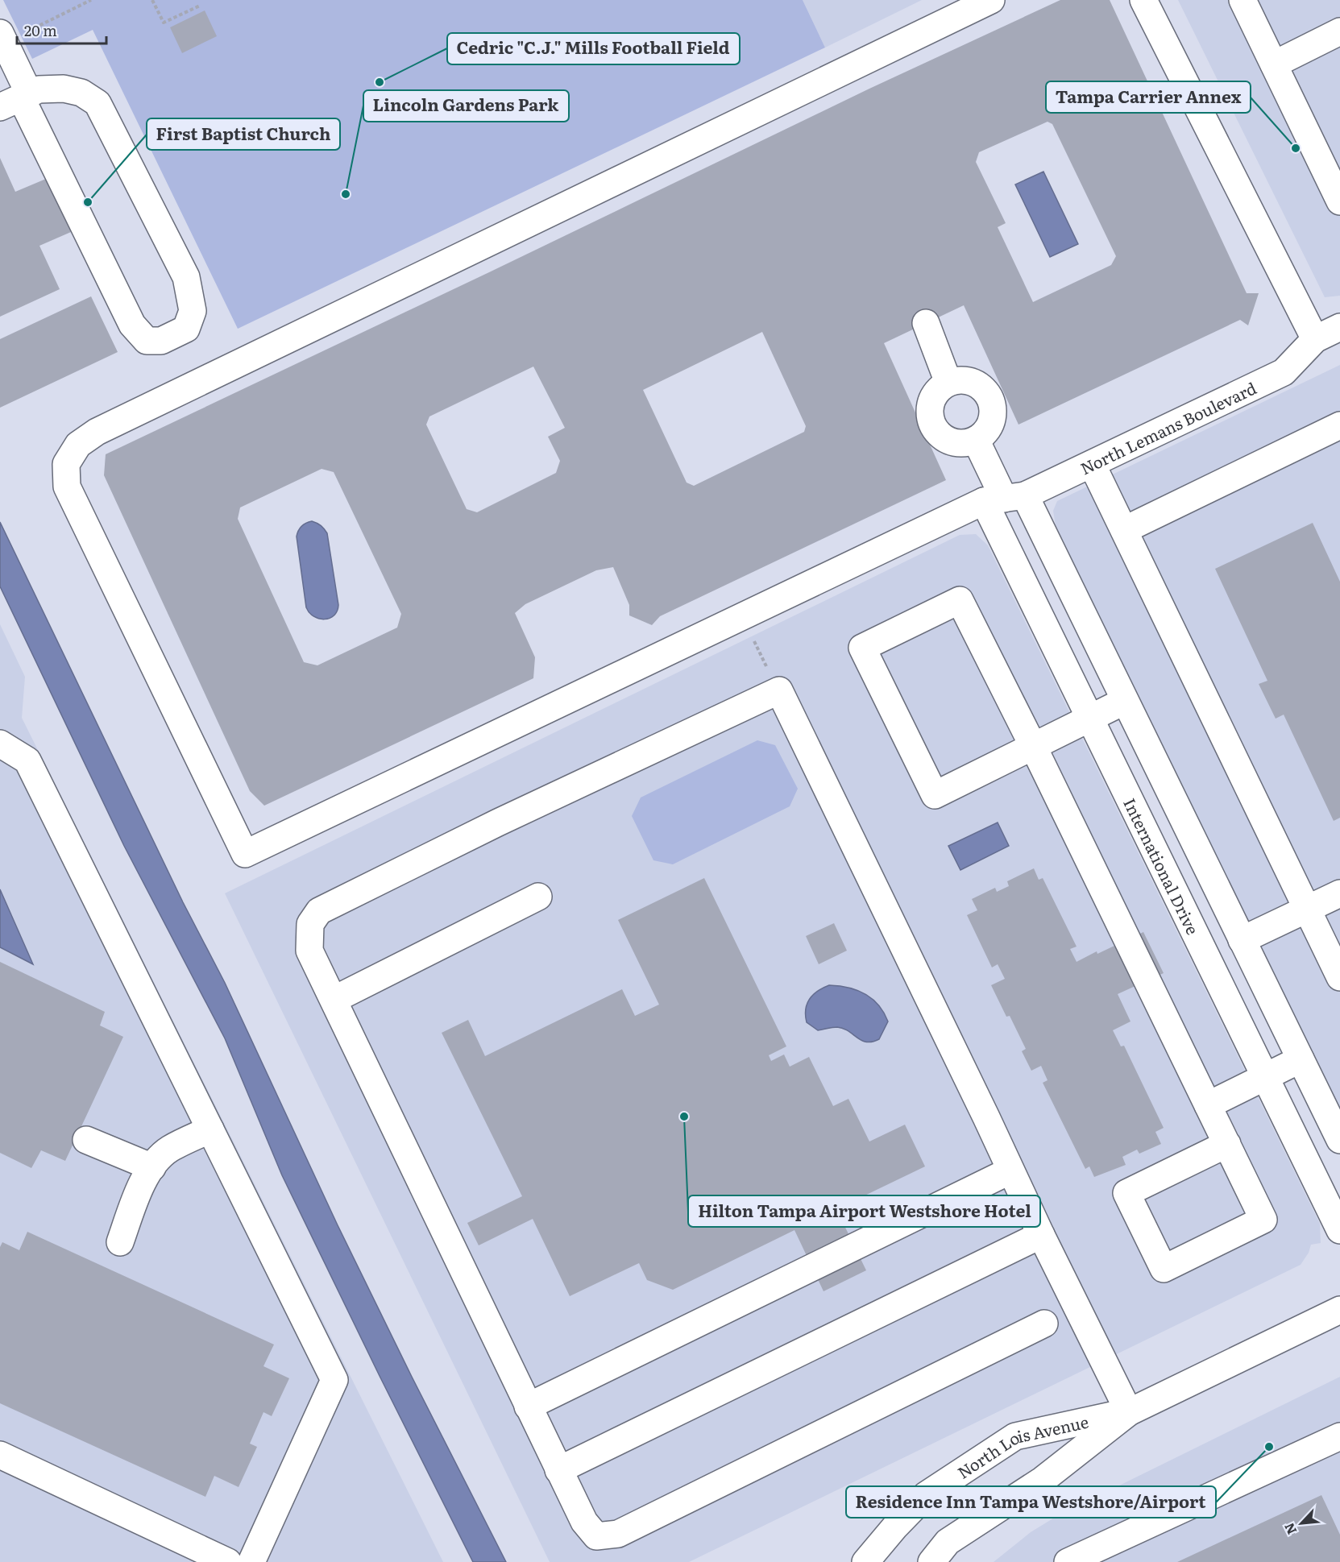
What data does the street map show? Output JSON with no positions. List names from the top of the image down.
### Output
{
  "streets": {
    "street": ["North Lemans Boulevard", "International Drive", "North Lois Avenue"]
  },
  "crossings": [
    ["North Lemans Boulevard", "International Drive"]
  ],
  "places": [
    "Cedric \"C.J.\" Mills Football Field",
    "Tampa Carrier Annex",
    "Lincoln Gardens Park",
    "First Baptist Church",
    "Hilton Tampa Airport Westshore Hotel",
    "Residence Inn Tampa Westshore/Airport"
  ],
  "scale_bar": "20 m",
  "north": "bottom left"
}
